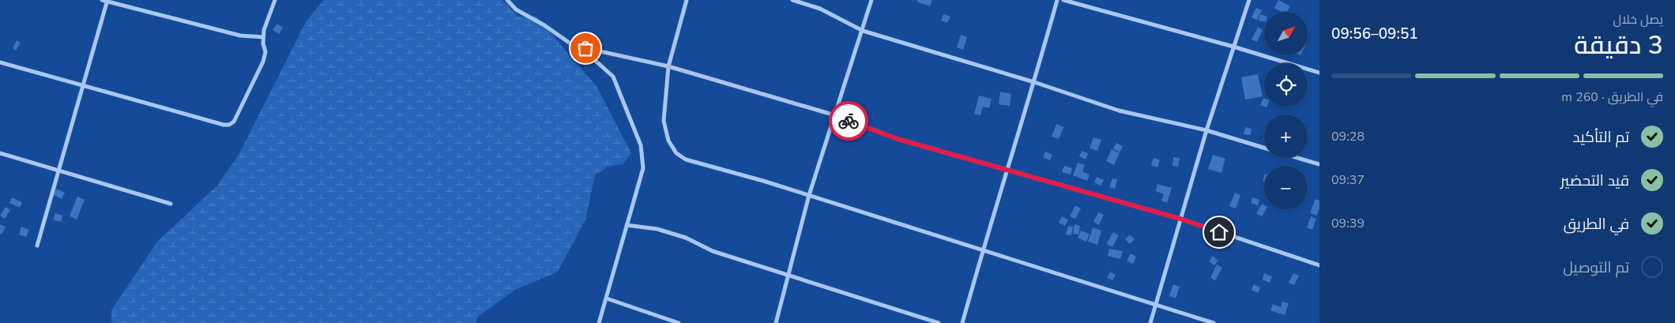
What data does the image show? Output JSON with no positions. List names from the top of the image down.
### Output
{
  "north": "top right",
  "page": {
    "heading": ["3 دقيقة", "يصل خلال", "09:51–09:56"],
    "map_buttons": ["+", "−"],
    "bar": "في الطريق · 260 m",
    "list": [
      ["تم التأكيد", "09:28"],
      ["قيد التحضير", "09:37"],
      ["في الطريق", "09:39"],
      "تم التوصيل"
    ]
  }
}
